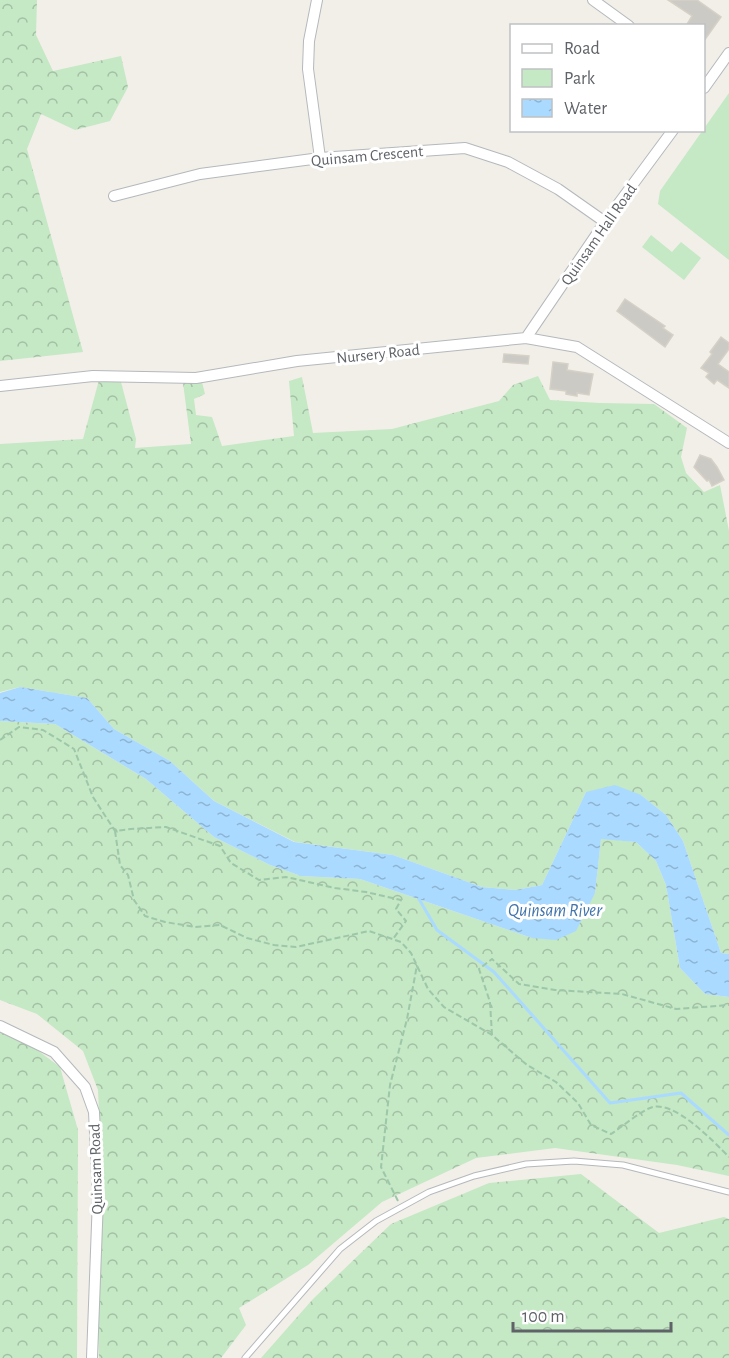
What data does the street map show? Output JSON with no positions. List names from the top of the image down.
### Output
{
  "streets": {
    "street": [
      "Quinsam Crescent",
      "Quinsam Hall Road",
      "Nursery Road",
      "Quinsam Road"
    ]
  },
  "crossings": [
    ["Quinsam Crescent", "Quinsam Hall Road"],
    ["Quinsam Hall Road", "Nursery Road"]
  ],
  "water": ["Quinsam River"],
  "legend": ["Road", "Park", "Water"],
  "scale_bar": "100 m"
}
